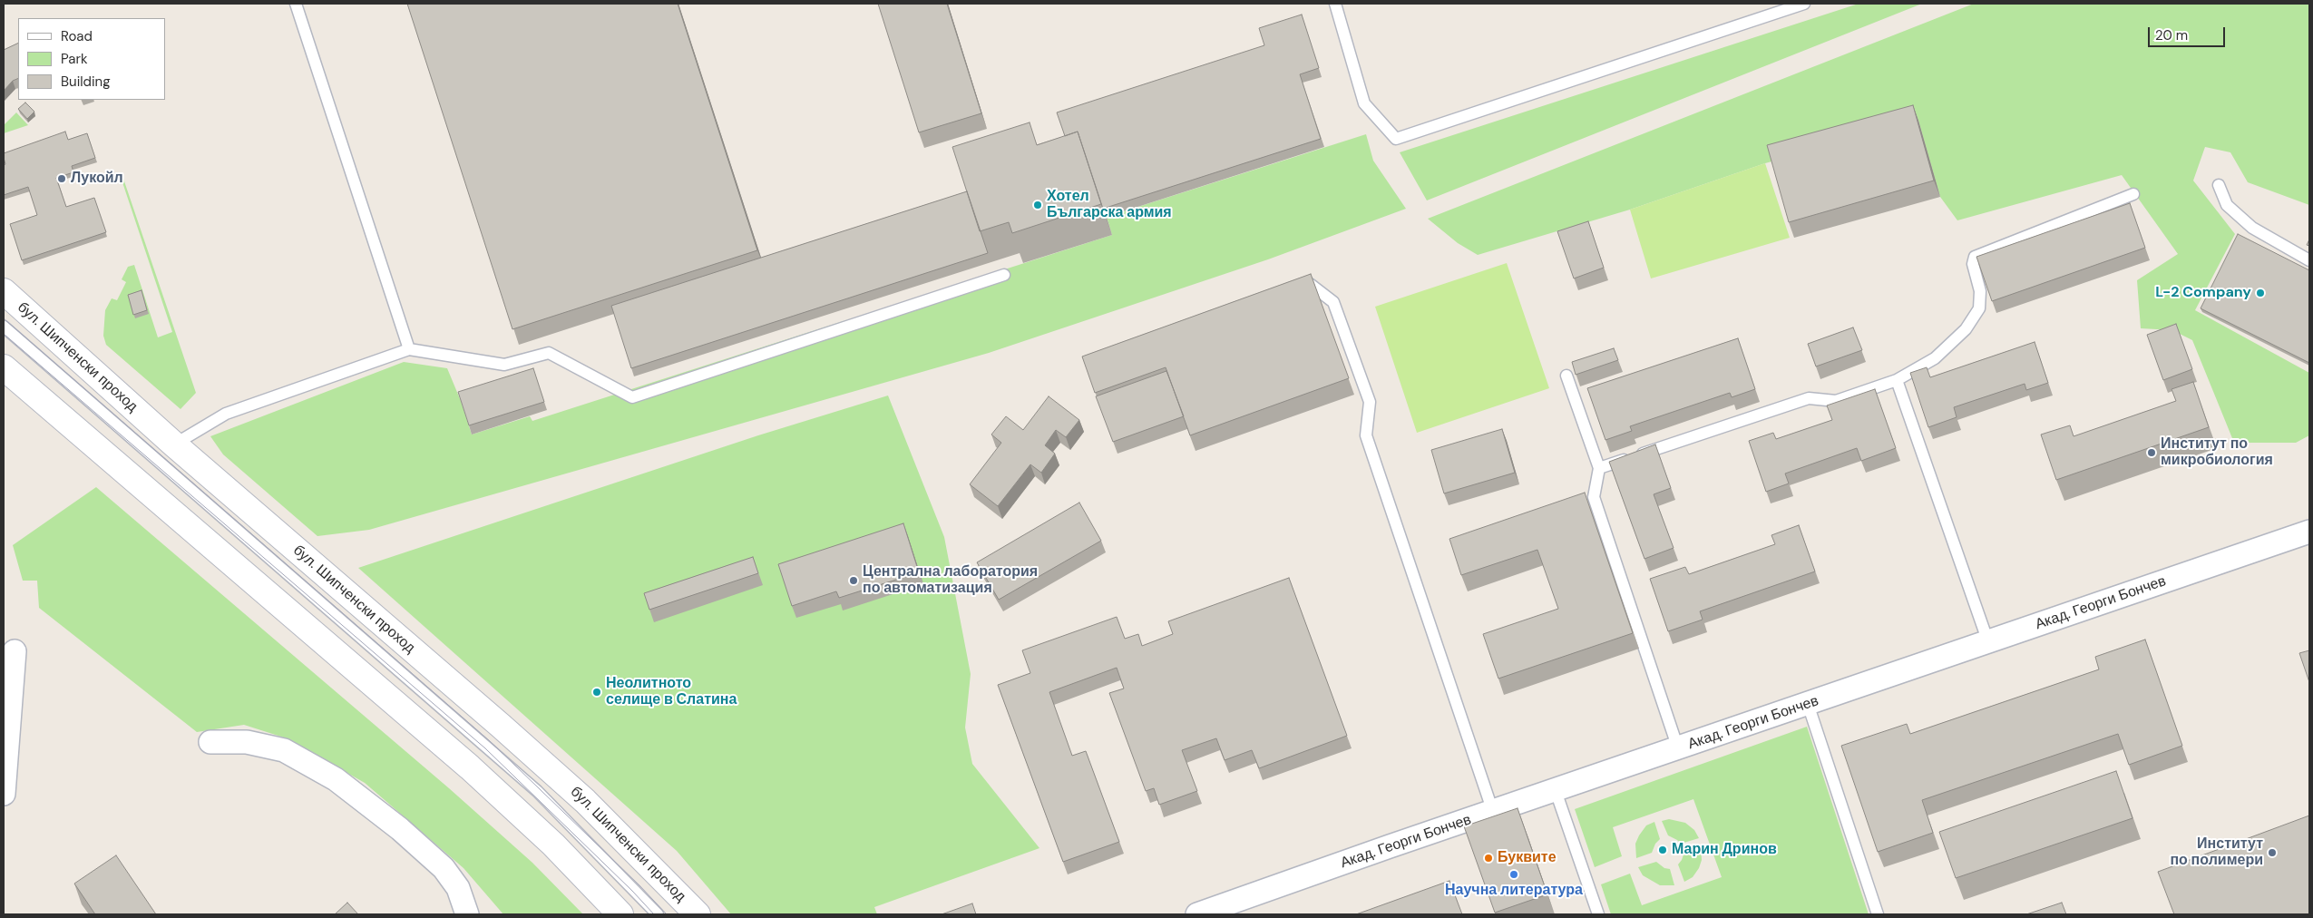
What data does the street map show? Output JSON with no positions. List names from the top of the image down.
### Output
{
  "streets": {
    "main road": ["бул. Шипченски проход"],
    "street": ["Акад. Георги Бончев"]
  },
  "places": [
    "Лукойл",
    "Хотел Българска армия",
    "L-2 Company",
    "Институт по микробиология",
    "Централна лаборатория по автоматизация",
    "Неолитното селище в Слатина",
    "Марин Дринов",
    "Институт по полимери",
    "Буквите",
    "Научна литература"
  ],
  "legend": ["Road", "Park", "Building"],
  "scale_bar": "20 m"
}
